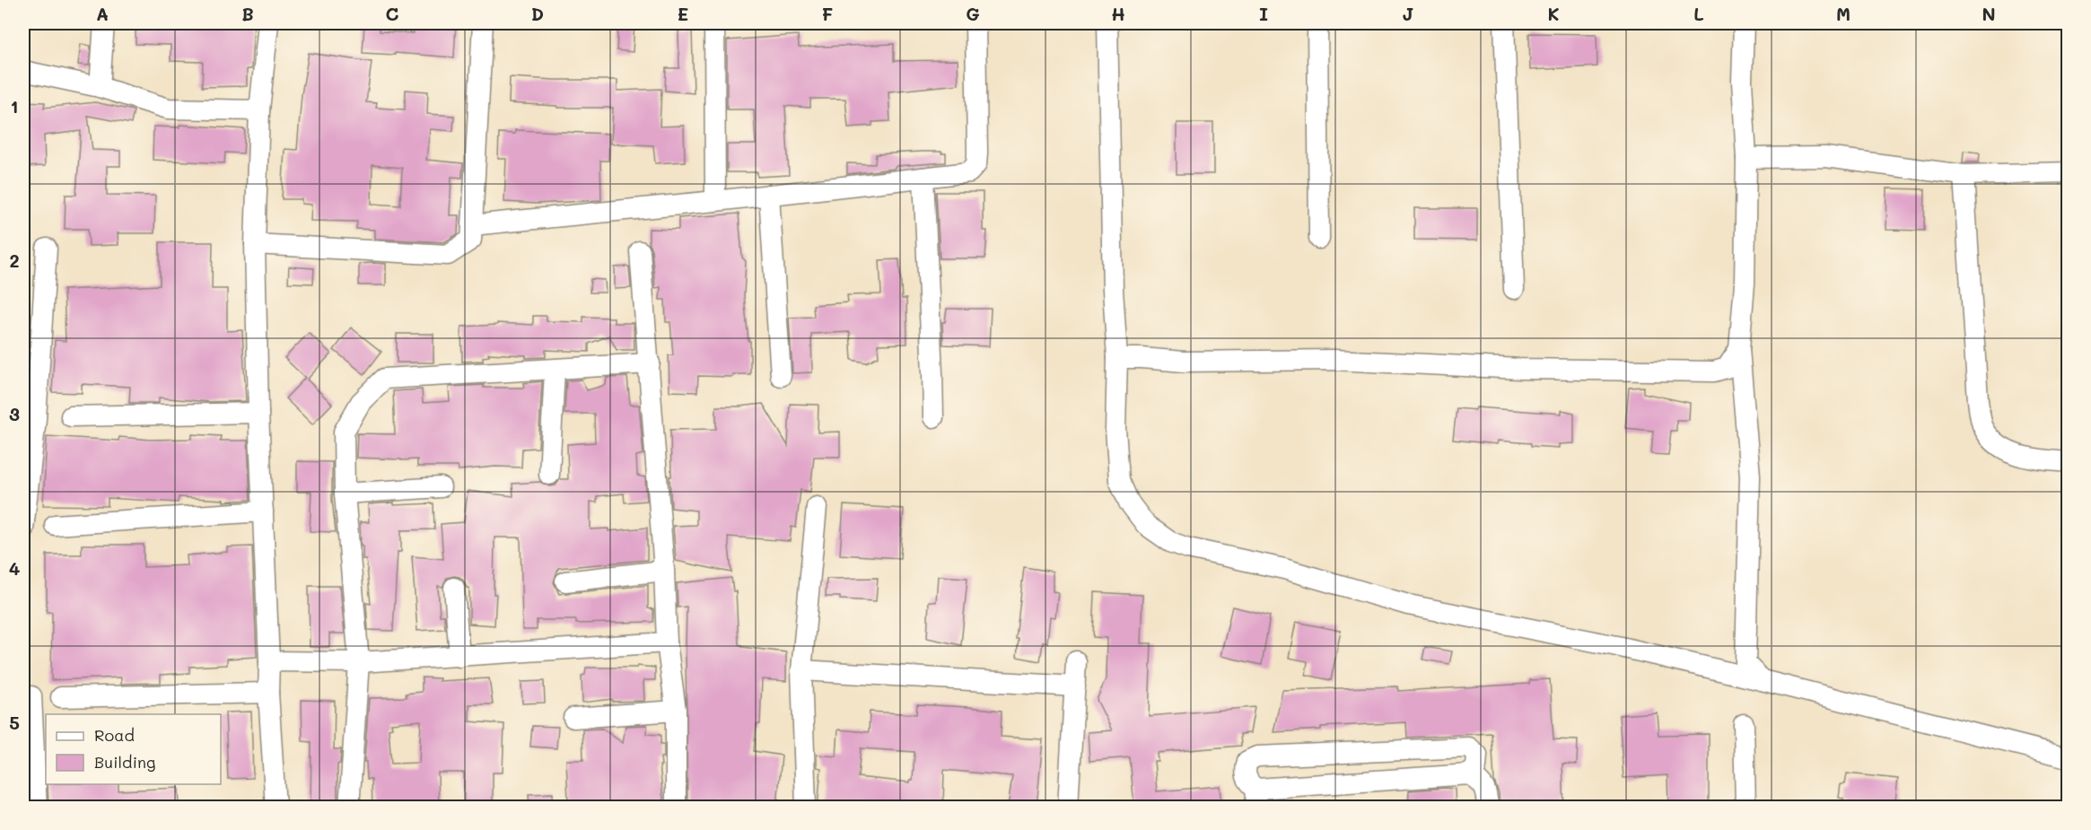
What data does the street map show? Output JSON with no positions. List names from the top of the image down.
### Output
{
  "legend": ["Road", "Building"],
  "grid": {
    "columns": [
      "A",
      "B",
      "C",
      "D",
      "E",
      "F",
      "G",
      "H",
      "I",
      "J",
      "K",
      "L",
      "M",
      "N"
    ],
    "rows": [
      "1",
      "2",
      "3",
      "4",
      "5"
    ]
  }
}
